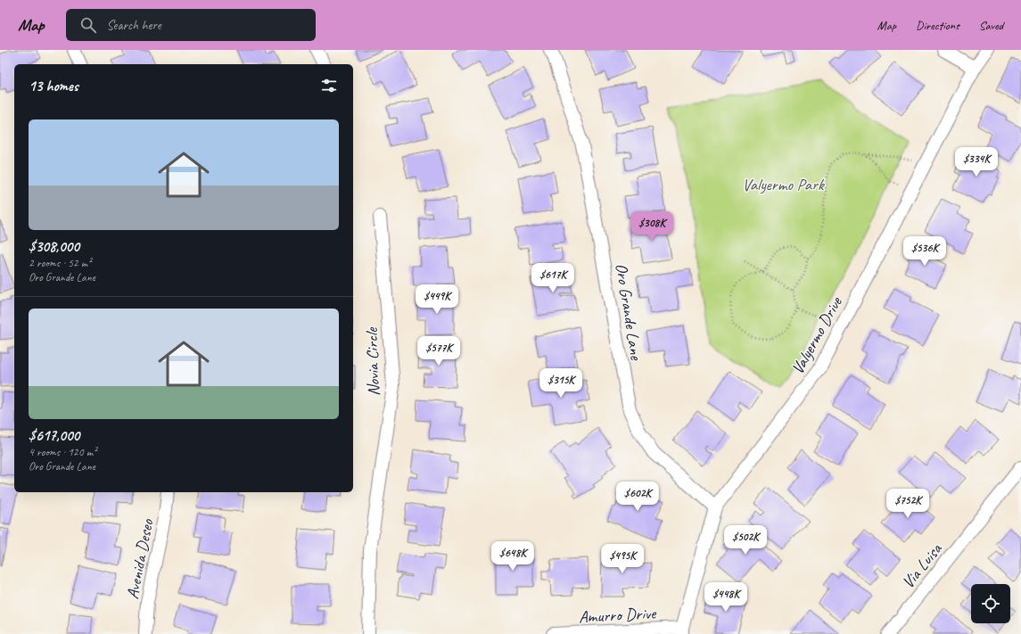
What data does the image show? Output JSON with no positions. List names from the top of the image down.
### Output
{
  "streets": {
    "street": [
      "Oro Grande Lane",
      "Valyermo Drive",
      "Novia Circle",
      "Avenida Deseo",
      "Via Luisa",
      "Amurro Drive"
    ]
  },
  "crossings": [
    ["Oro Grande Lane", "Valyermo Drive"],
    ["Valyermo Drive", "Amurro Drive"]
  ],
  "parks": ["Valyermo Park"],
  "page": {
    "header": "Map",
    "search": "Search here",
    "nav": ["Map", "Directions", "Saved"],
    "heading": "13 homes",
    "list": [
      {
        "name": "$308,000",
        "note": "2 rooms · 52 m² · Oro Grande Lane"
      },
      {
        "name": "$617,000",
        "note": "4 rooms · 120 m² · Oro Grande Lane"
      }
    ],
    "price": [
      "$334K",
      "$308K",
      "$536K",
      "$617K",
      "$449K",
      "$577K",
      "$315K",
      "$602K",
      "$752K",
      "$502K",
      "$648K",
      "$495K",
      "$448K"
    ]
  }
}
